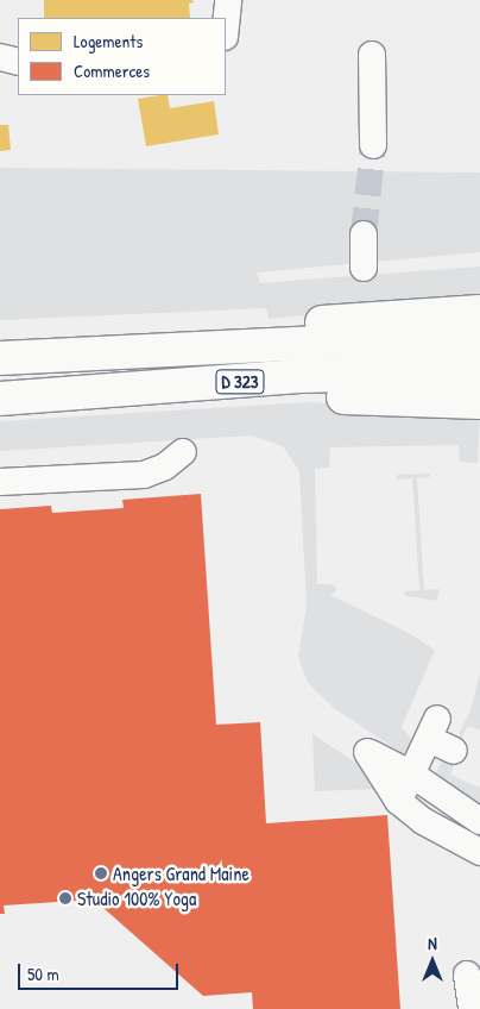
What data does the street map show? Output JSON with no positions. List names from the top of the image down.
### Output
{
  "streets": {
    "highway": ["D 323"]
  },
  "places": ["Angers Grand Maine", "Studio 100% Yoga"],
  "legend": ["Logements", "Commerces"],
  "scale_bar": "50 m",
  "north": "top"
}
